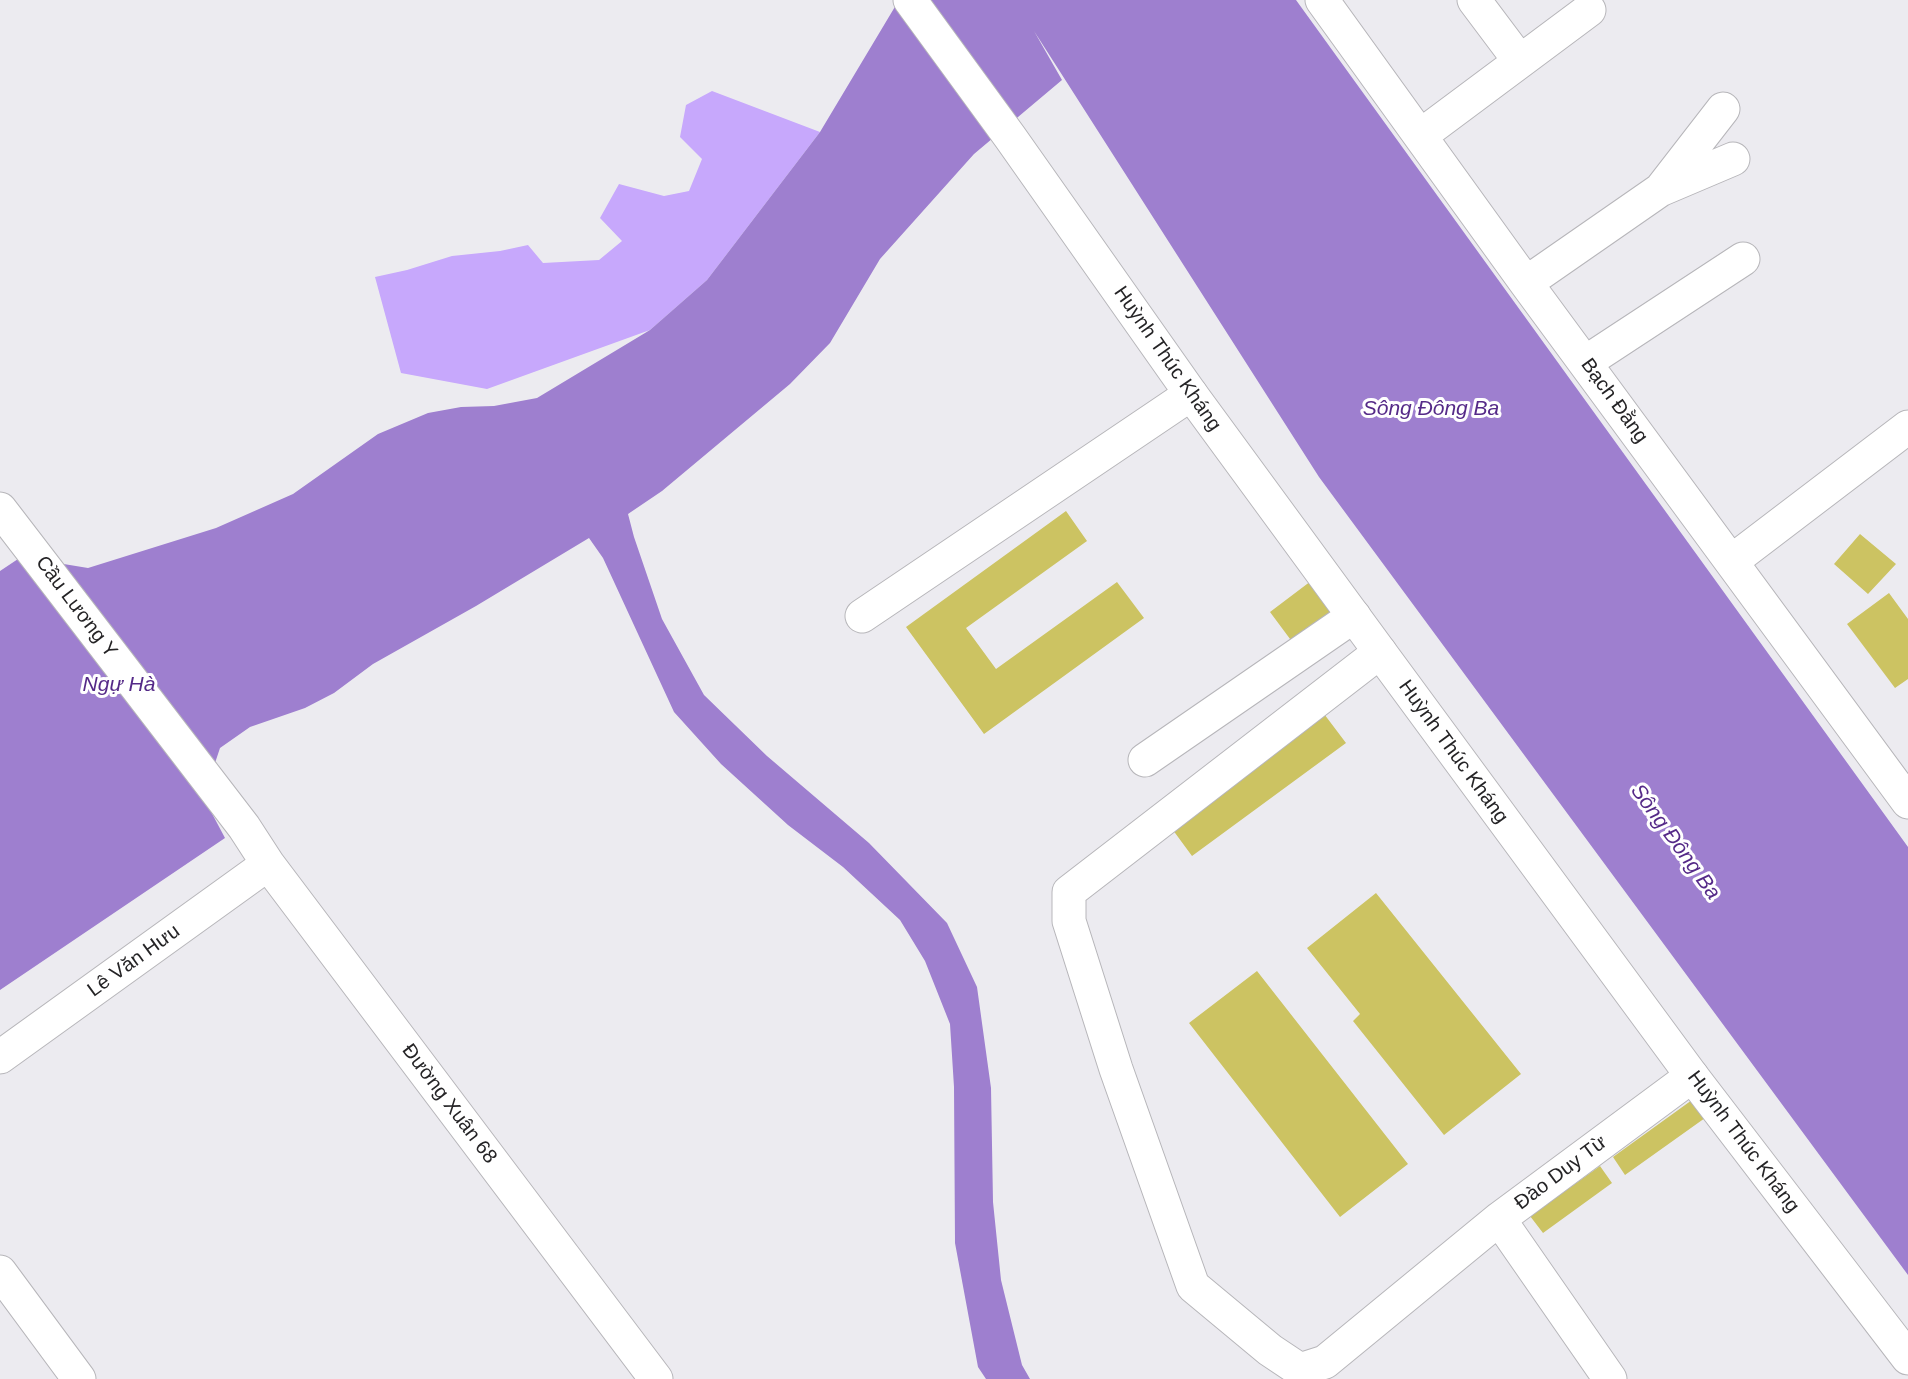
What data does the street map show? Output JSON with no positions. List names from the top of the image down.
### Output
{
  "streets": {
    "street": [
      "Huỳnh Thúc Kháng",
      "Bạch Đằng",
      "Cầu Lương Y",
      "Lê Văn Hưu",
      "Đường Xuân 68",
      "Đào Duy Từ"
    ]
  },
  "crossings": [
    ["Huỳnh Thúc Kháng", "Đào Duy Từ"],
    ["Cầu Lương Y", "Đường Xuân 68"],
    ["Lê Văn Hưu", "Đường Xuân 68"]
  ],
  "water": ["Sông Đông Ba", "Ngự Hà"]
}
